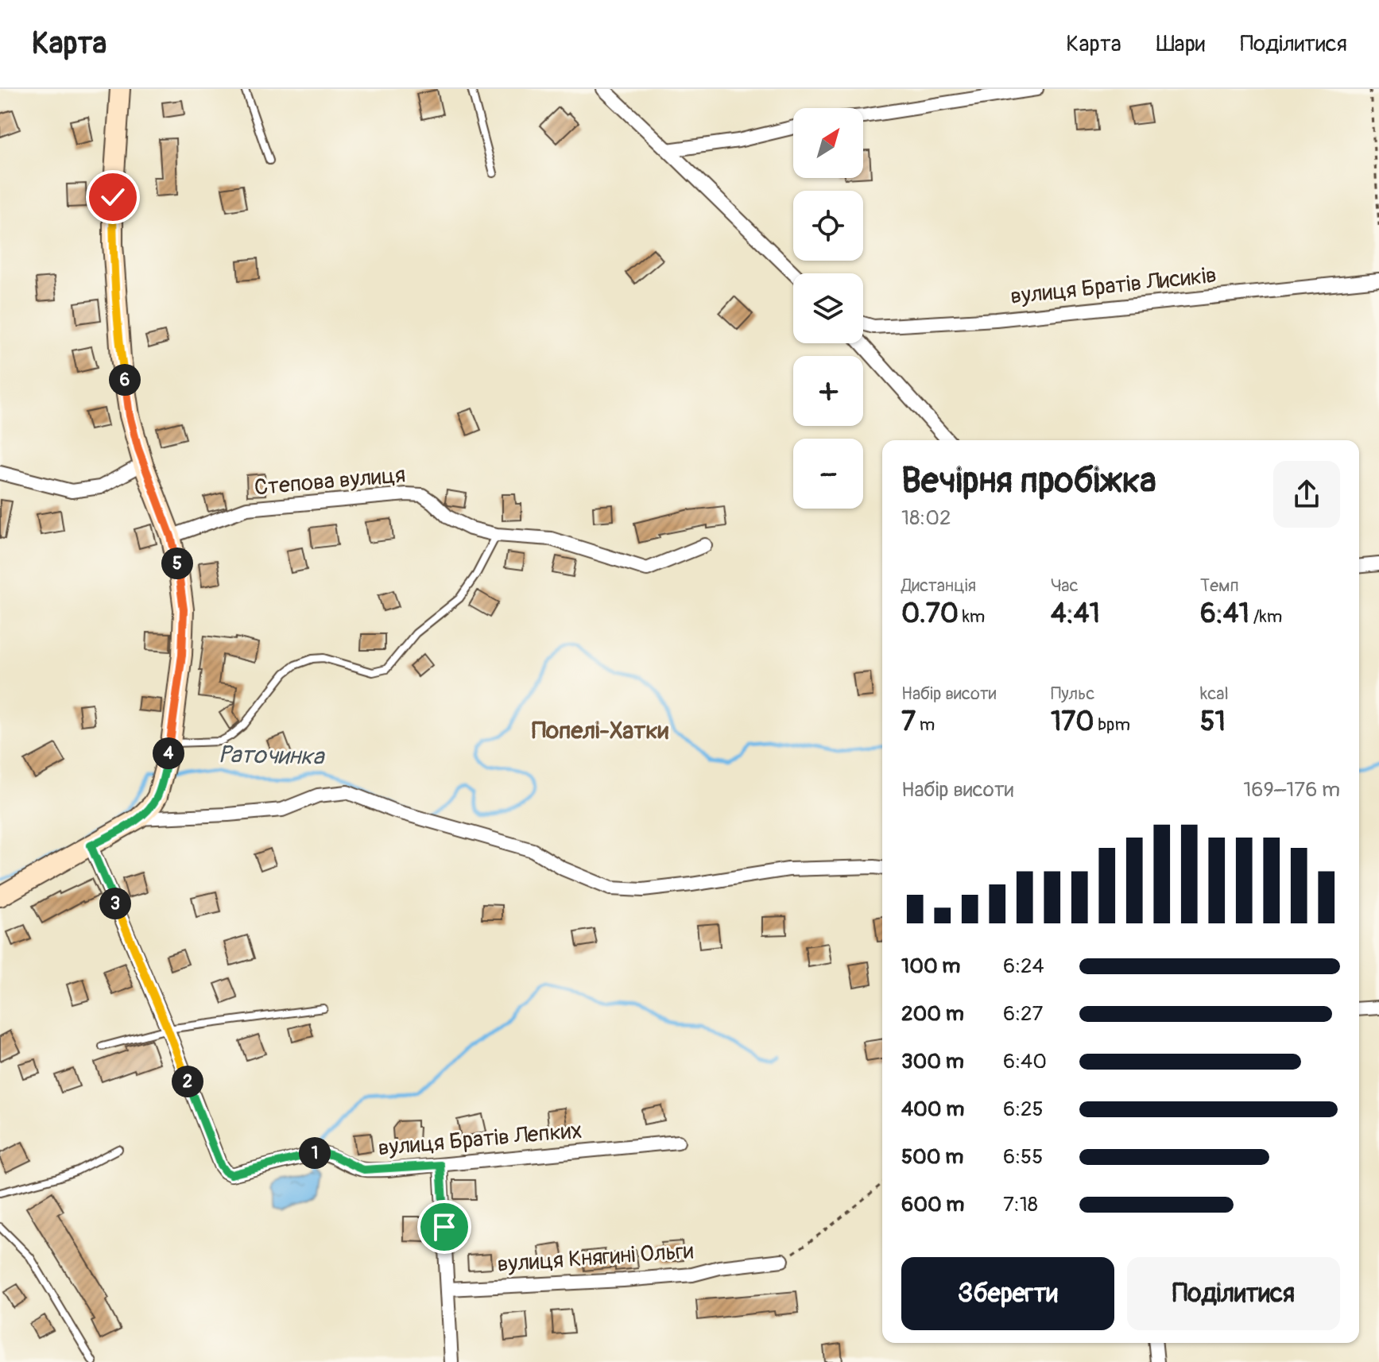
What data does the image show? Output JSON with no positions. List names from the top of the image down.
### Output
{
  "streets": {
    "street": [
      "вулиця Братів Лисиків",
      "Степова вулиця",
      "вулиця Братів Лепких",
      "вулиця Княгині Ольги"
    ]
  },
  "districts": ["Попелі-Хатки"],
  "water": ["Раточинка"],
  "north": "top right",
  "page": {
    "header": "Карта",
    "nav": ["Карта", "Шари", "Поділитися"],
    "map_buttons": ["+", "−"],
    "pins": [
      "6",
      "5",
      "4",
      "3",
      "2",
      "1"
    ],
    "heading": ["Вечірня пробіжка", "18:02"],
    "stats": [
      ["Дистанція", "0.70 km"],
      ["Час", "4:41"],
      ["Темп", "6:41 /km"],
      ["Набір висоти", "7 m"],
      ["Пульс", "170 bpm"],
      ["kcal", "51"]
    ],
    "chart": ["Набір висоти", "169–176 m"],
    "list": [
      {
        "name": "100 m",
        "note": "6:24"
      },
      {
        "name": "200 m",
        "note": "6:27"
      },
      {
        "name": "300 m",
        "note": "6:40"
      },
      {
        "name": "400 m",
        "note": "6:25"
      },
      {
        "name": "500 m",
        "note": "6:55"
      },
      {
        "name": "600 m",
        "note": "7:18"
      }
    ],
    "buttons": ["Зберегти", "Поділитися"]
  }
}
